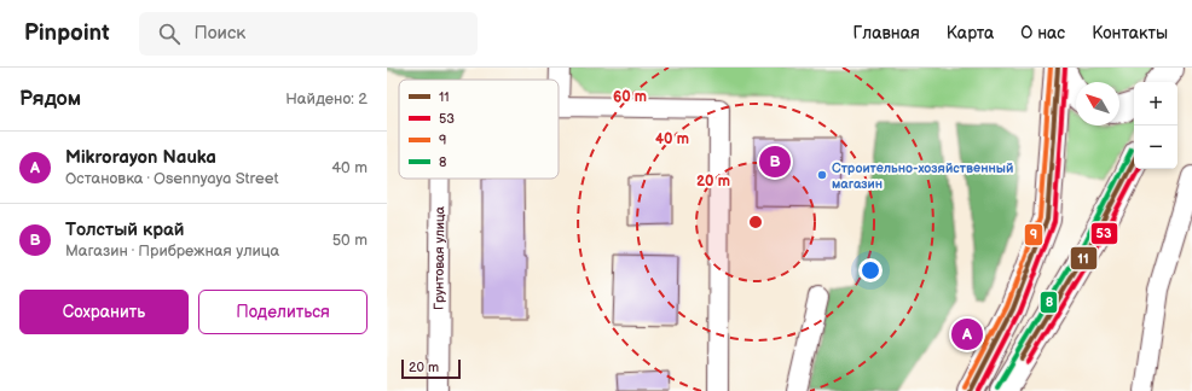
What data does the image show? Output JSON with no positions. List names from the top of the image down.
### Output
{
  "streets": {
    "street": ["Грунтовая улица"]
  },
  "places": ["Строительно-хозяйственный магазин"],
  "lines": [
    "transit line 11",
    "transit line 53",
    "transit line 9",
    "transit line 8"
  ],
  "legend": [
    "11",
    "53",
    "9",
    "8"
  ],
  "scale_bar": "20 m",
  "north": "top left",
  "page": {
    "header": "Pinpoint",
    "search": "Поиск",
    "nav": [
      "Главная",
      "Карта",
      "О нас",
      "Контакты"
    ],
    "heading": ["Рядом", "Найдено: 2"],
    "map_buttons": ["+", "−"],
    "list": [
      {
        "mark": "A",
        "name": "Mikrorayon Nauka",
        "note": "Остановка · Osennyaya Street",
        "value": "40 m"
      },
      {
        "mark": "B",
        "name": "Толстый край",
        "note": "Магазин · Прибрежная улица",
        "value": "50 m"
      }
    ],
    "pins": ["B", "A"],
    "buttons": ["Сохранить", "Поделиться"],
    "scale": "20 m"
  },
  "rings": ["60 m", "40 m", "20 m"]
}
